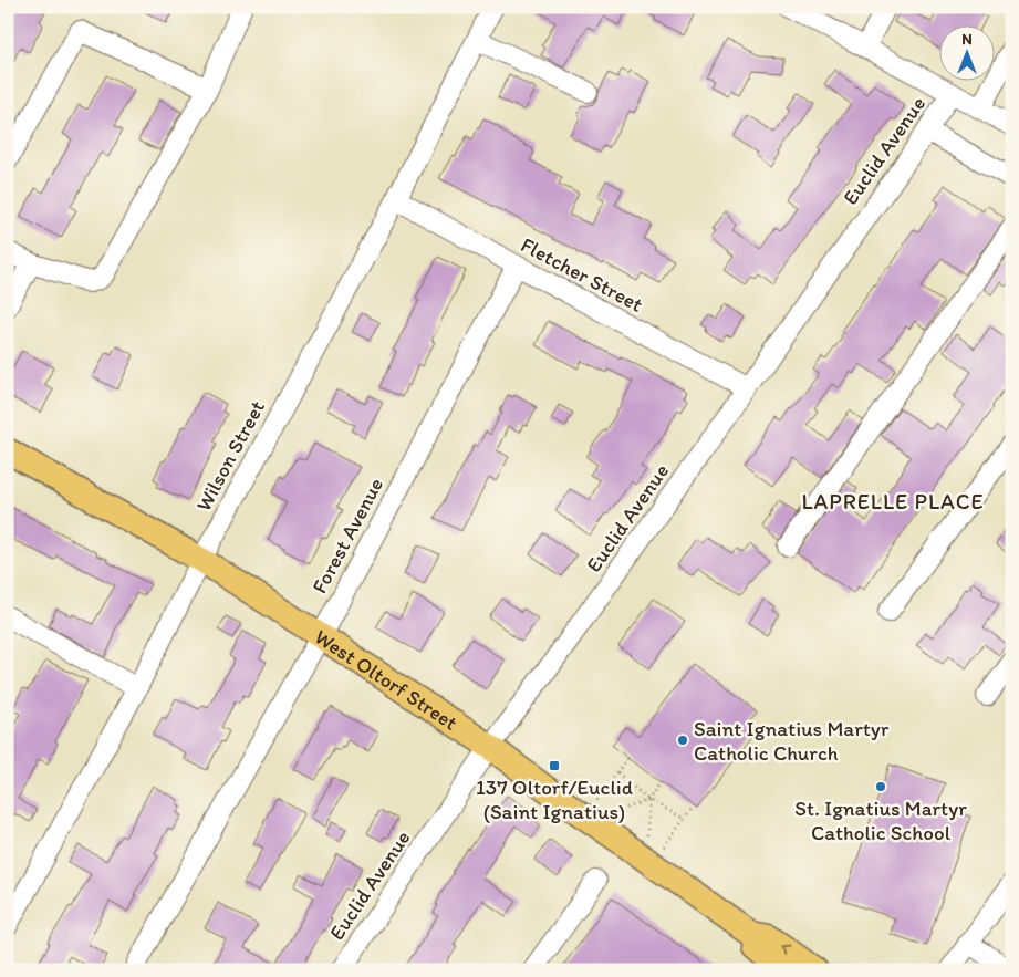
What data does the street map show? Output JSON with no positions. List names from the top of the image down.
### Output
{
  "streets": {
    "main road": ["West Oltorf Street"],
    "street": [
      "Euclid Avenue",
      "Fletcher Street",
      "Wilson Street",
      "Forest Avenue"
    ]
  },
  "crossings": [
    ["Euclid Avenue", "Fletcher Street"],
    ["Euclid Avenue", "West Oltorf Street"],
    ["Fletcher Street", "Wilson Street"],
    ["Fletcher Street", "Forest Avenue"],
    ["Wilson Street", "West Oltorf Street"],
    ["Forest Avenue", "West Oltorf Street"]
  ],
  "districts": ["LAPRELLE PLACE"],
  "places": {
    "other": ["Saint Ignatius Martyr Catholic Church", "St. Ignatius Martyr Catholic School"],
    "transit": ["137 Oltorf/Euclid (Saint Ignatius)"]
  },
  "north": "top"
}
